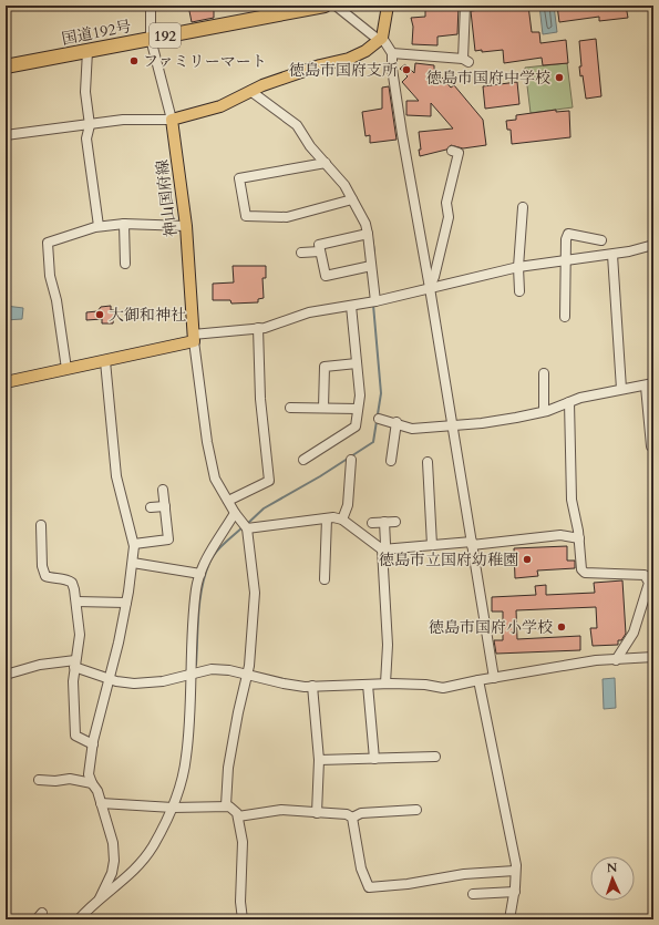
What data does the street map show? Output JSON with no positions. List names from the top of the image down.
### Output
{
  "streets": {
    "highway": ["国道192号", "192"],
    "main road": ["神山国府線"]
  },
  "places": [
    "ファミリーマート",
    "徳島市国府支所",
    "徳島市国府中学校",
    "大御和神社",
    "徳島市立国府幼稚園",
    "徳島市国府小学校"
  ],
  "north": "top"
}
